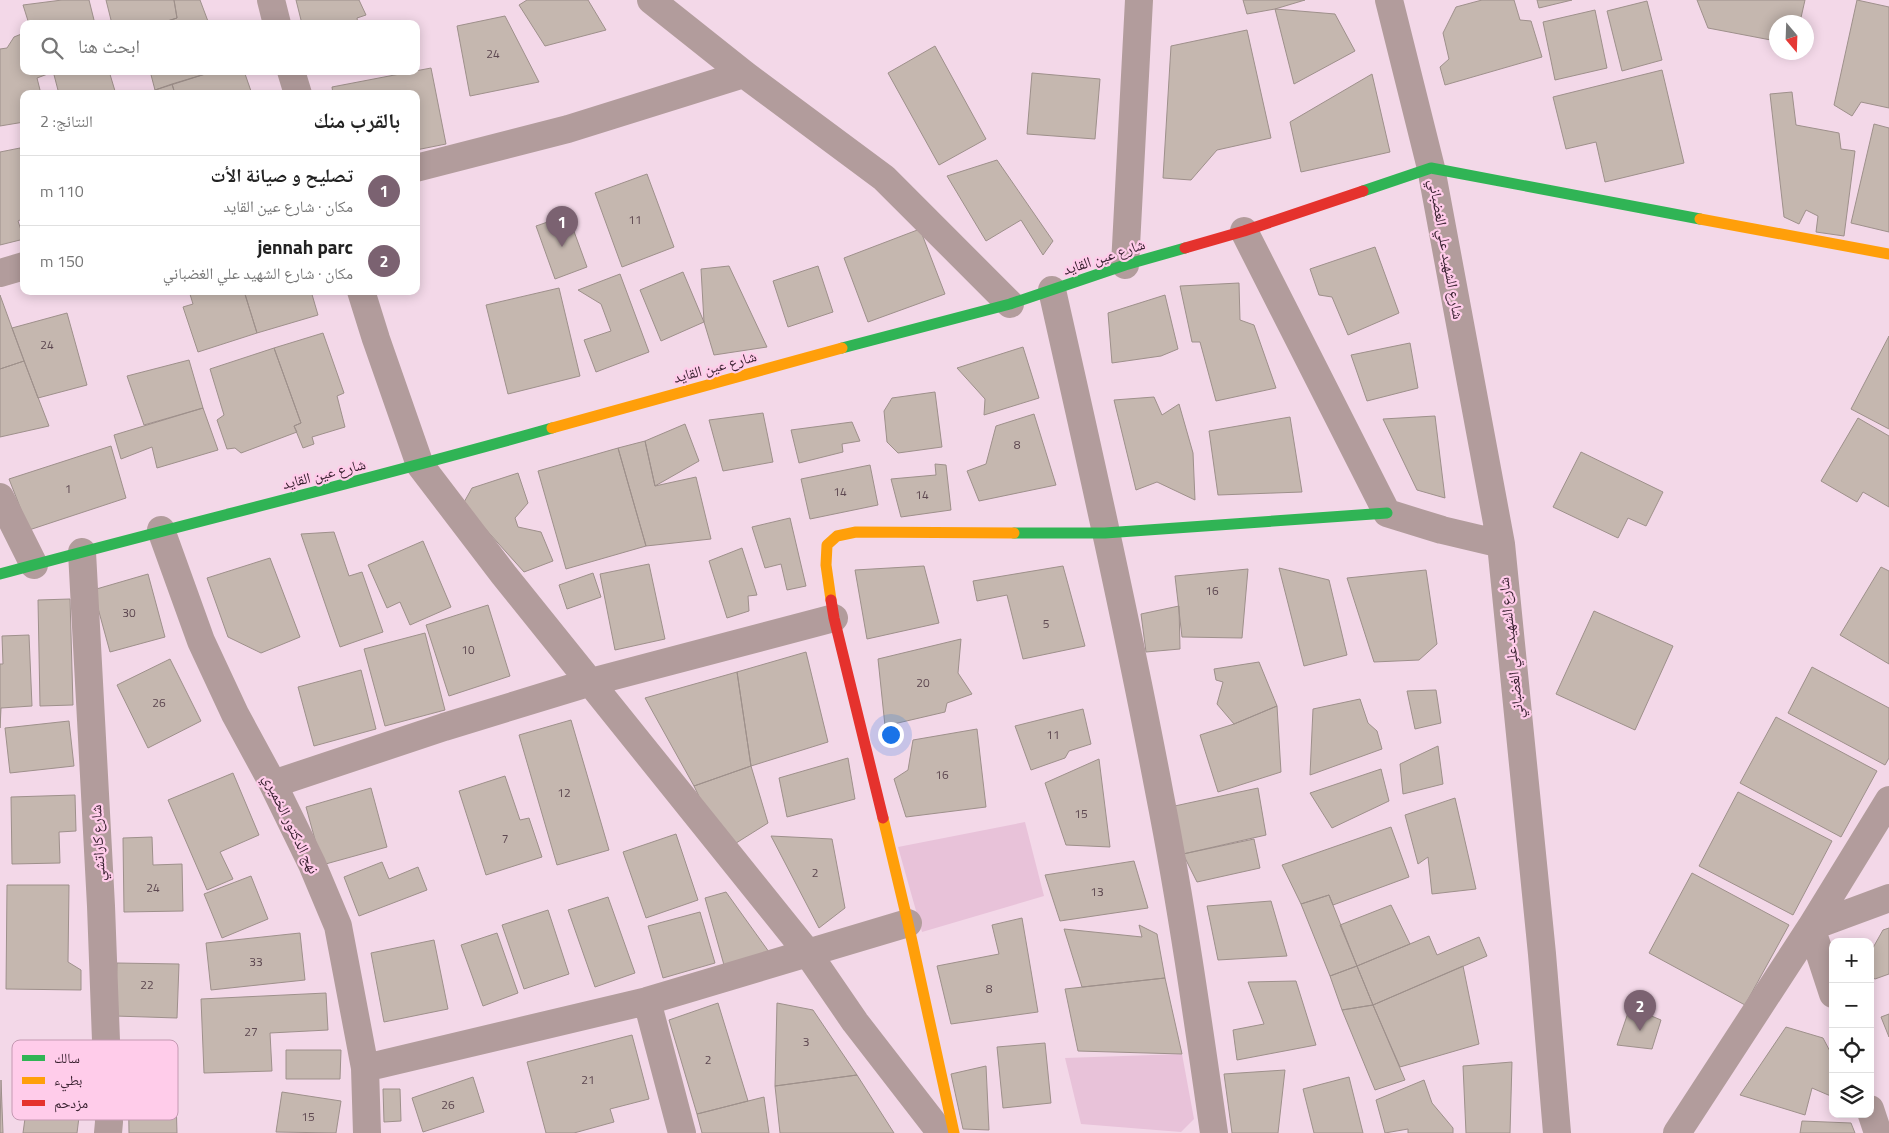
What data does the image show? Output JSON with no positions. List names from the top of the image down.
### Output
{
  "streets": {
    "street": [
      "شارع الشهيد علي الغضباني",
      "شارع عين القايد",
      "نهج الدكتور الخميري",
      "شارع كاراتشي"
    ]
  },
  "crossings": [
    ["شارع الشهيد علي الغضباني", "شارع عين القايد"],
    ["شارع عين القايد", "نهج الدكتور الخميري"],
    ["شارع عين القايد", "شارع كاراتشي"]
  ],
  "house_numbers": [
    "24",
    "11",
    "24",
    "8",
    "1",
    "14",
    "14",
    "16",
    "30",
    "5",
    "10",
    "20",
    "26",
    "11",
    "16",
    "12",
    "15",
    "7",
    "2",
    "24",
    "13",
    "33",
    "22",
    "8",
    "27",
    "3",
    "2",
    "21",
    "26",
    "15"
  ],
  "legend": ["سالك", "بطيء", "مزدحم"],
  "north": "bottom",
  "page": {
    "search": "ابحث هنا",
    "heading": ["بالقرب منك", "النتائج: 2"],
    "list": [
      {
        "mark": "1",
        "name": "تصليح و صيانة الأت",
        "note": "مكان · شارع عين القايد",
        "value": "110 m"
      },
      {
        "mark": "2",
        "name": "jennah parc",
        "note": "مكان · شارع الشهيد علي الغضباني",
        "value": "150 m"
      }
    ],
    "pins": ["1", "2"],
    "map_buttons": ["+", "−"]
  }
}
